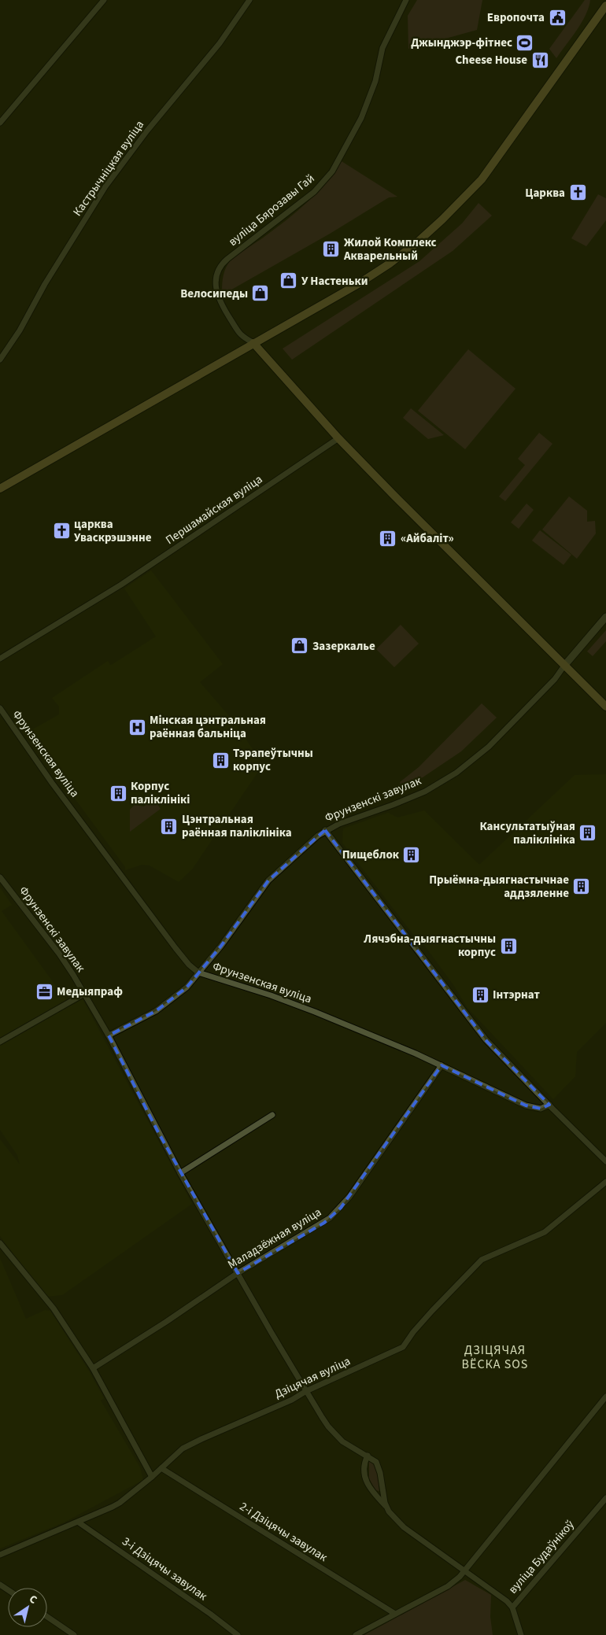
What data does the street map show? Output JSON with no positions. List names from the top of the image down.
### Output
{
  "streets": {
    "street": [
      "Кастрычніцкая вуліца",
      "вуліца Бярозавы Гай",
      "Першамайская вуліца",
      "Фрунзенская вуліца",
      "Фрунзенскі завулак",
      "Маладзёжная вуліца",
      "Дзіцячая вуліца",
      "2-і Дзіцячы завулак",
      "вуліца Будаўнікоў",
      "3-і Дзіцячы завулак"
    ]
  },
  "crossings": [
    ["Фрунзенская вуліца", "Фрунзенскі завулак"],
    ["Фрунзенская вуліца", "Маладзёжная вуліца"],
    ["Фрунзенскі завулак", "Маладзёжная вуліца"],
    ["Фрунзенскі завулак", "Дзіцячая вуліца"],
    ["Дзіцячая вуліца", "2-і Дзіцячы завулак"],
    ["Дзіцячая вуліца", "3-і Дзіцячы завулак"]
  ],
  "districts": ["ДЗІЦЯЧАЯ ВЁСКА SOS"],
  "places": {
    "public building": ["Европочта"],
    "sports": ["Джынджэр-фітнес"],
    "restaurant": ["Cheese House"],
    "church": ["Царква", "царква Уваскрэшэнне"],
    "building": [
      "Жилой Комплекс Акварельный",
      "«Айбаліт»",
      "Тэрапеўтычны корпус",
      "Корпус паліклінікі",
      "Цэнтральная раённая паліклініка",
      "Кансультатыўная паліклініка",
      "Пищеблок",
      "Прыёмна-дыягнастычнае аддзяленне",
      "Лячэбна-дыягнастычны корпус",
      "Інтэрнат"
    ],
    "shop": ["У Настеньки", "Велосипеды", "Зазеркалье"],
    "hospital": ["Мінская цэнтральная раённая бальніца"],
    "office": ["Медыяпраф"]
  },
  "north": "top right"
}
